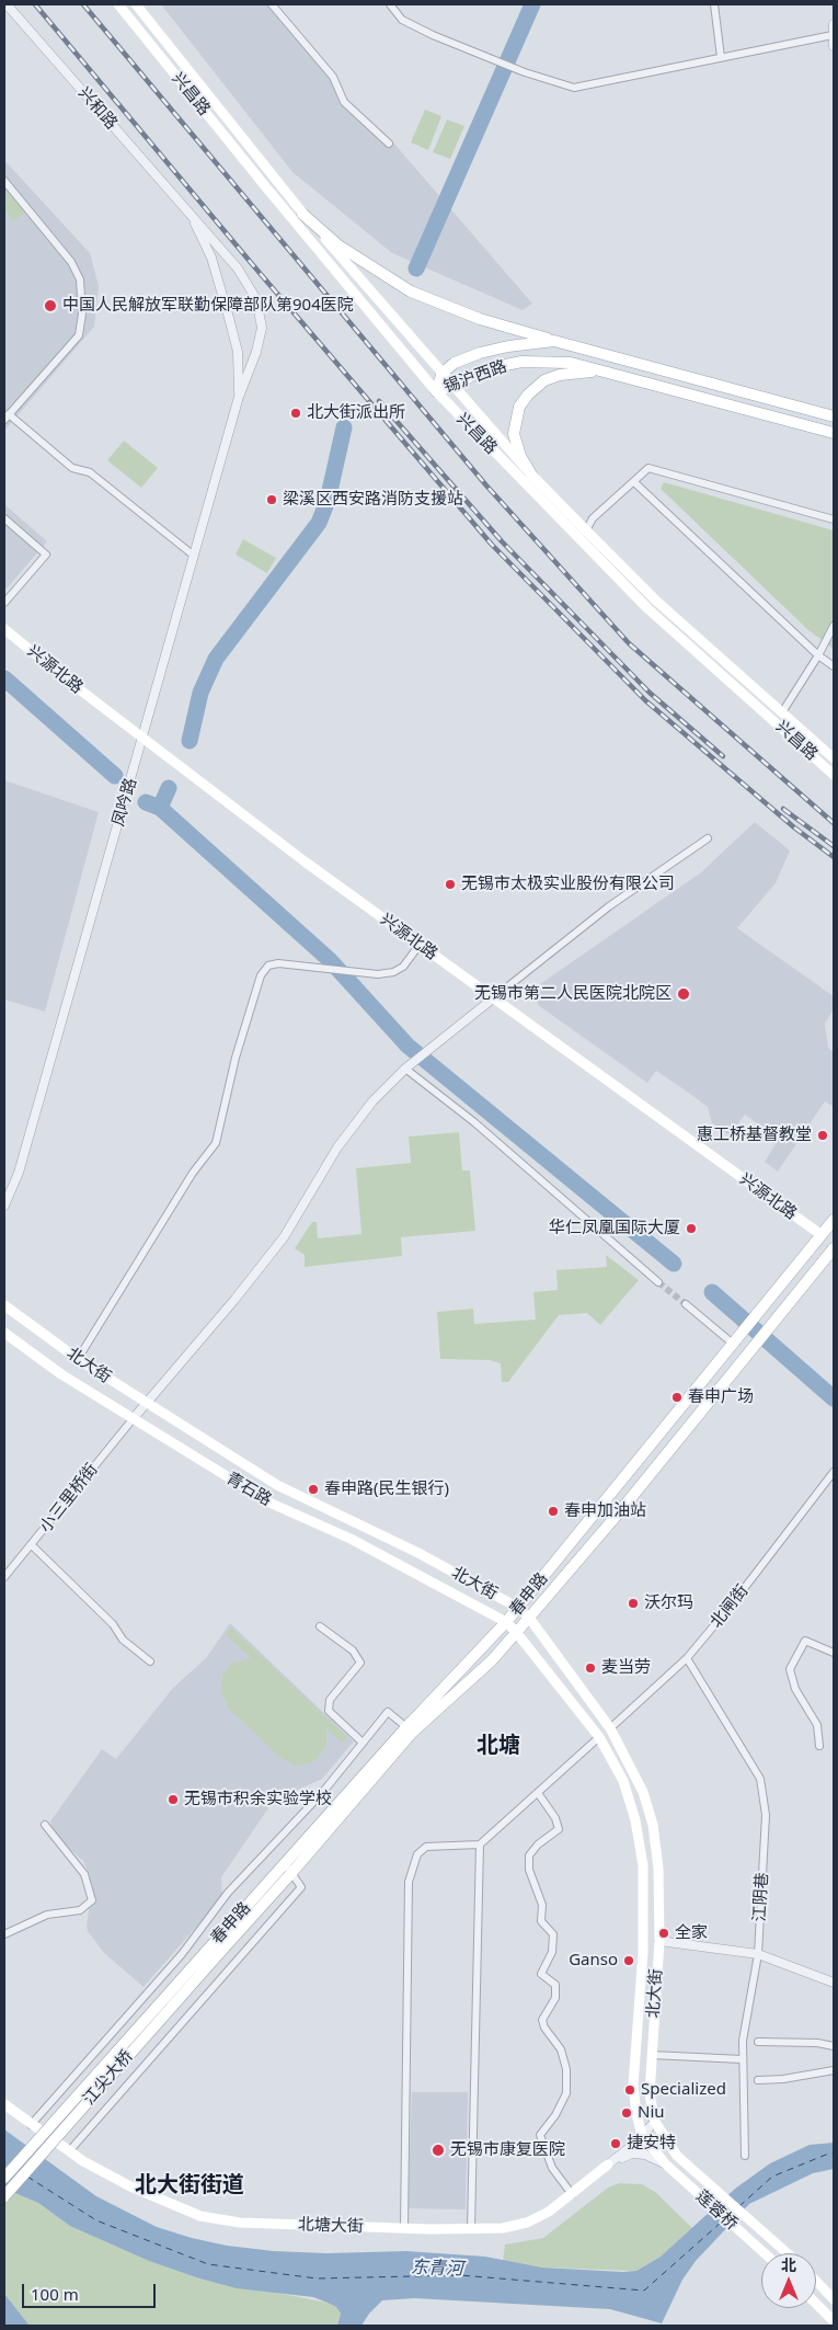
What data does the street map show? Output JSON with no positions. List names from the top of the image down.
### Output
{
  "streets": {
    "main road": [
      "兴昌路",
      "锡沪西路",
      "兴源北路",
      "北大街",
      "青石路",
      "春申路",
      "江尖大桥",
      "莲蓉桥",
      "北塘大街"
    ],
    "street": [
      "兴和路",
      "凤吟路",
      "小三里桥街",
      "北闸街",
      "江阴巷"
    ]
  },
  "crossings": [
    ["兴昌路", "锡沪西路"],
    ["兴和路", "凤吟路"],
    ["兴源北路", "凤吟路"],
    ["兴源北路", "春申路"],
    ["北大街", "青石路"],
    ["北大街", "春申路"],
    ["北大街", "北闸街"],
    ["北大街", "莲蓉桥"],
    ["北大街", "北塘大街"],
    ["青石路", "小三里桥街"],
    ["青石路", "春申路"],
    ["春申路", "江尖大桥"],
    ["北闸街", "江阴巷"],
    ["莲蓉桥", "北塘大街"]
  ],
  "districts": ["北塘", "北大街街道"],
  "water": ["东青河"],
  "places": [
    "中国人民解放军联勤保障部队第904医院",
    "北大街派出所",
    "梁溪区西安路消防支援站",
    "无锡市太极实业股份有限公司",
    "无锡市第二人民医院北院区",
    "惠工桥基督教堂",
    "华仁凤凰国际大厦",
    "春申广场",
    "春申路(民生银行)",
    "春申加油站",
    "沃尔玛",
    "麦当劳",
    "无锡市积余实验学校",
    "全家",
    "Ganso",
    "Specialized",
    "Niu",
    "捷安特",
    "无锡市康复医院"
  ],
  "scale_bar": "100 m",
  "north": "top"
}
